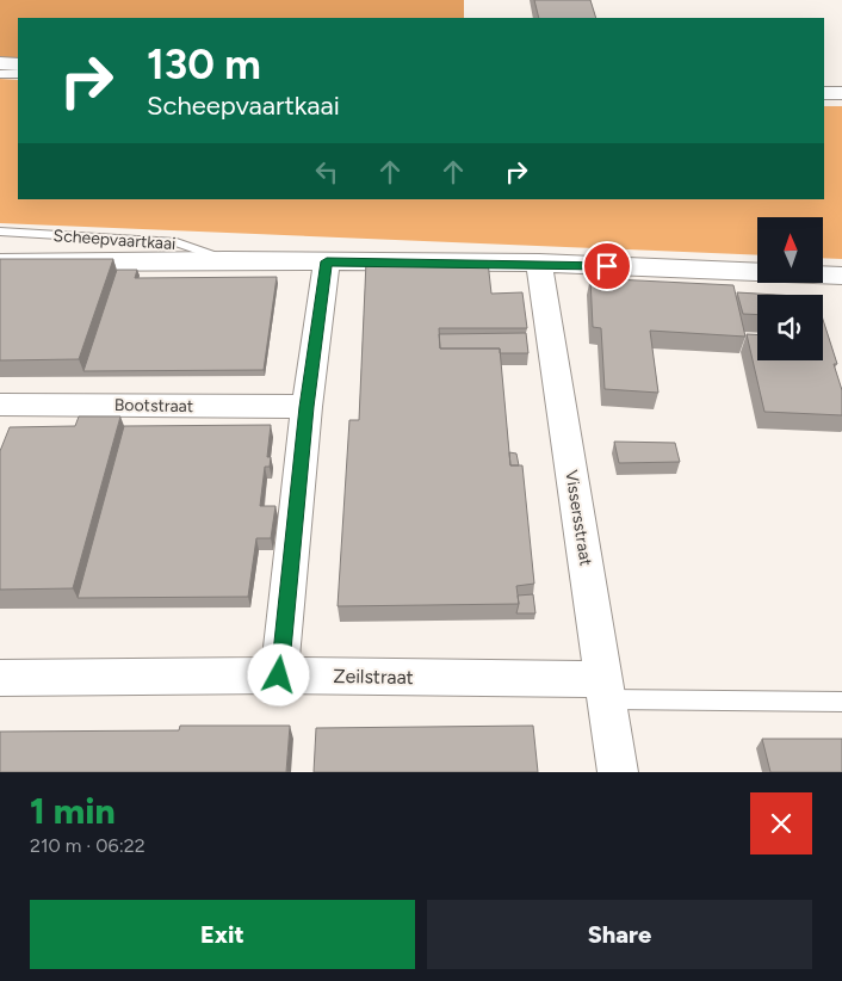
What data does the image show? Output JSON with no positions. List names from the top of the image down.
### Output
{
  "streets": {
    "street": [
      "Scheepvaartkaai",
      "Bootstraat",
      "Vissersstraat",
      "Zeilstraat"
    ]
  },
  "crossings": [
    ["Scheepvaartkaai", "Vissersstraat"],
    ["Vissersstraat", "Zeilstraat"]
  ],
  "north": "top",
  "page": {
    "turn": ["130 m", "Scheepvaartkaai"],
    "heading": ["1 min", "210 m · 06:22"],
    "buttons": ["Exit", "Share"]
  }
}
